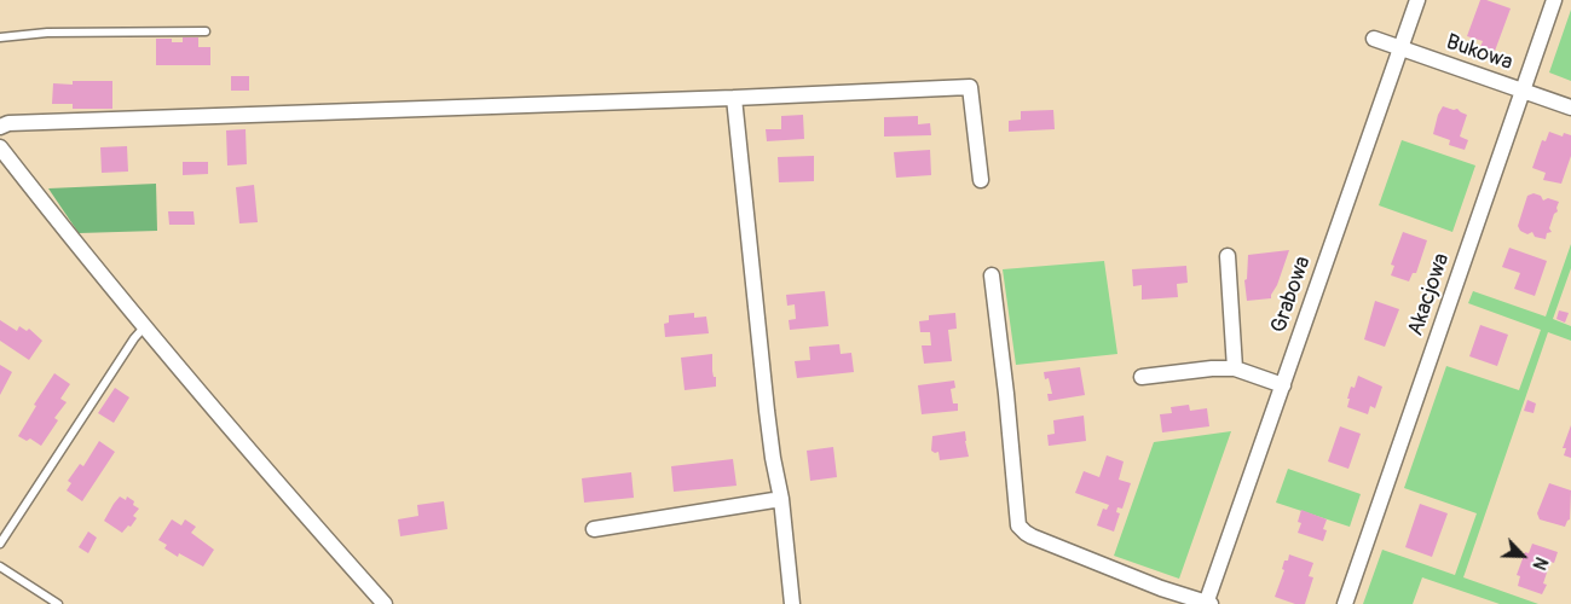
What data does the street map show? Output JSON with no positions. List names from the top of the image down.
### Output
{
  "streets": {
    "street": ["Bukowa", "Grabowa", "Akacjowa"]
  },
  "crossings": [
    ["Bukowa", "Grabowa"],
    ["Bukowa", "Akacjowa"]
  ],
  "north": "bottom right"
}
